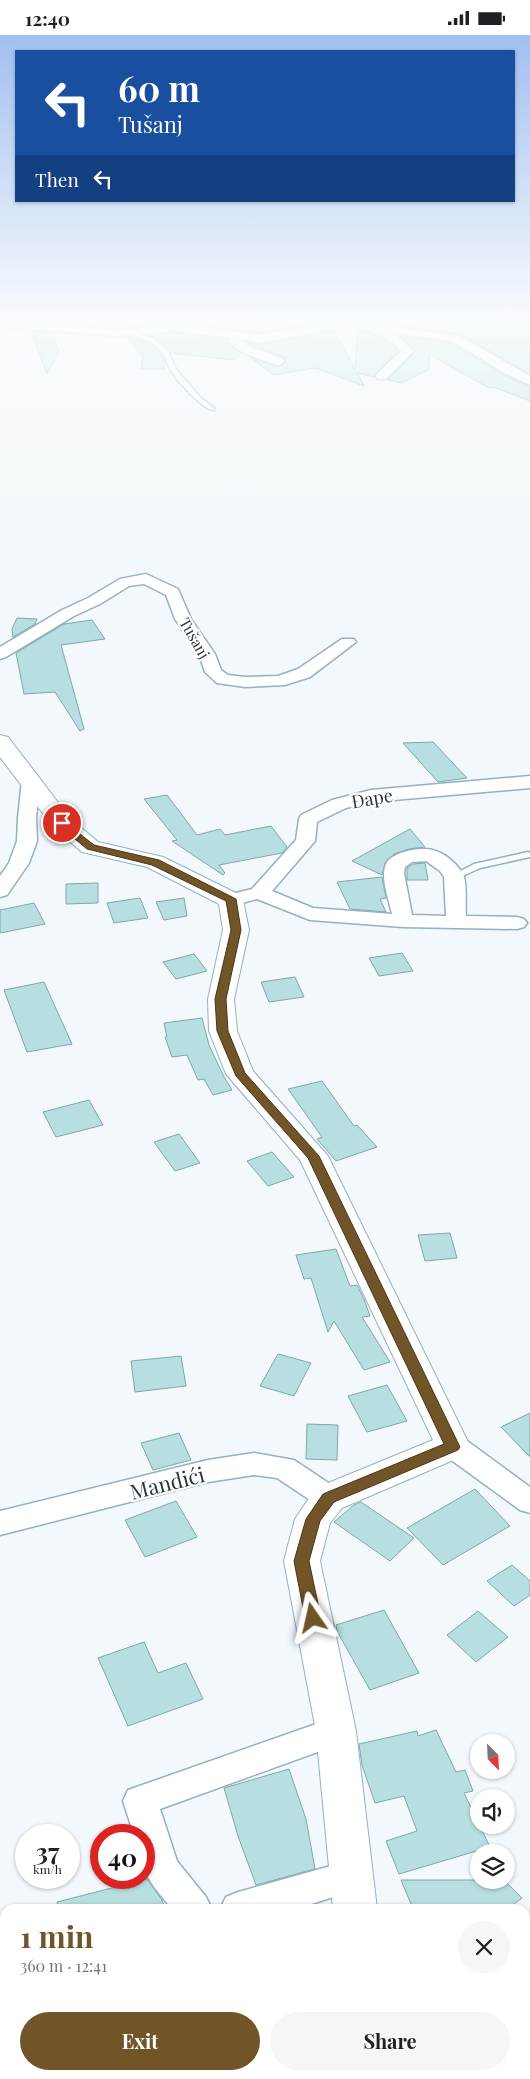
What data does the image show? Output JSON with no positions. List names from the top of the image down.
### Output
{
  "streets": {
    "street": ["Tušanj", "Đape", "Mandići"]
  },
  "north": "bottom right",
  "page": {
    "status": "12:40",
    "turn": ["60 m", "Tušanj"],
    "then": "Then",
    "speed": "37 km/h",
    "limit": "40",
    "heading": ["1 min", "360 m · 12:41"],
    "buttons": ["Exit", "Share"]
  }
}
